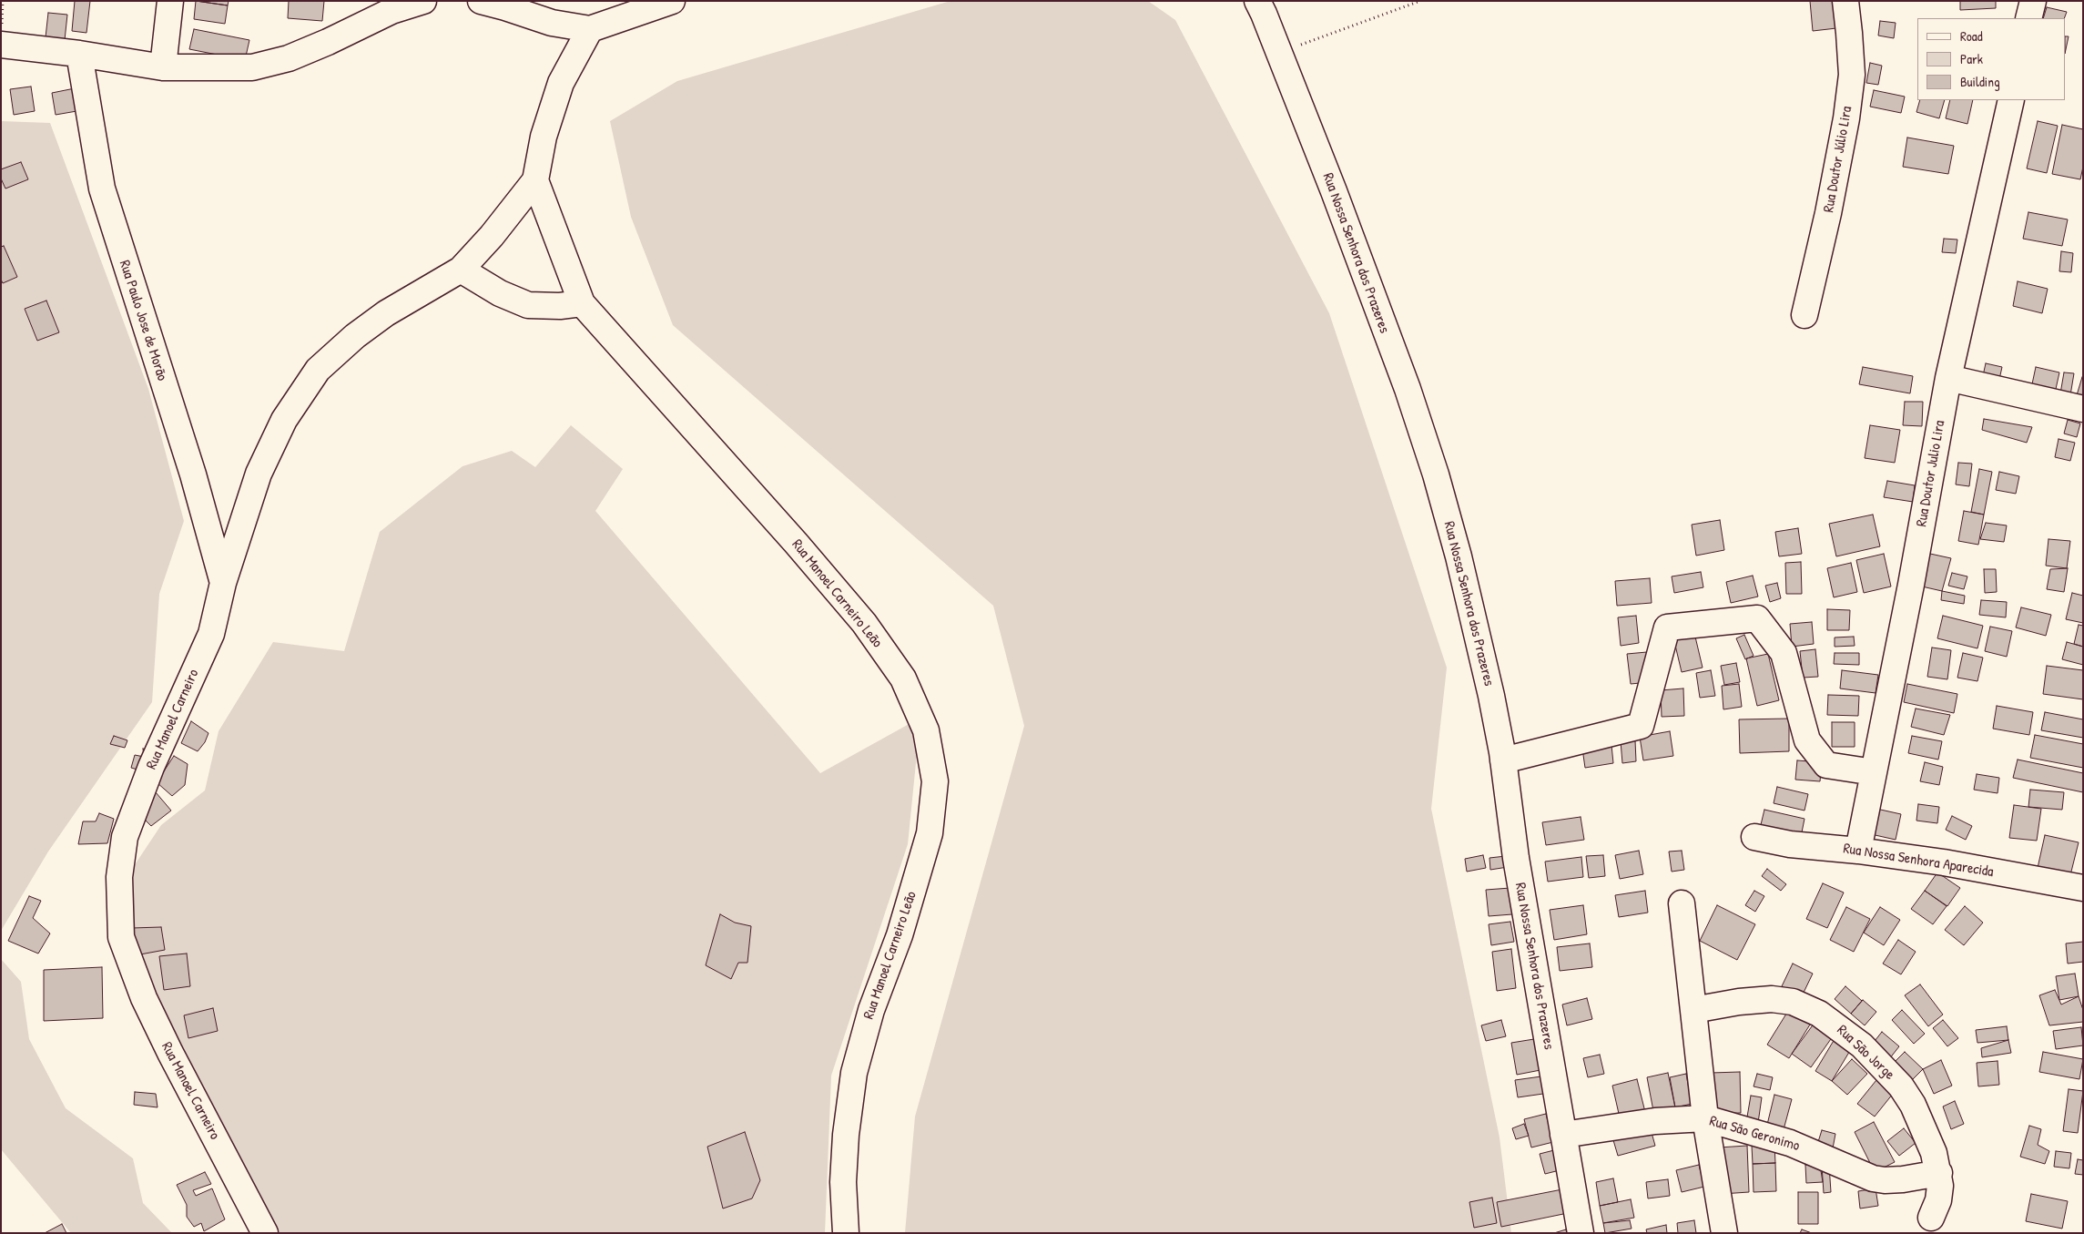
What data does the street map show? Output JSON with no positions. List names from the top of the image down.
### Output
{
  "streets": {
    "street": [
      "Rua Doutor Júlio Lira",
      "Rua Nossa Senhora dos Prazeres",
      "Rua Paulo Jose de Morão",
      "Rua Doutor Julio Lira",
      "Rua Manoel Carneiro Leão",
      "Rua Manoel Carneiro",
      "Rua Nossa Senhora Aparecida",
      "Rua São Jorge",
      "Rua São Geronimo"
    ]
  },
  "crossings": [
    ["Rua Nossa Senhora dos Prazeres", "Rua São Geronimo"],
    ["Rua Paulo Jose de Morão", "Rua Manoel Carneiro"],
    ["Rua Doutor Julio Lira", "Rua Nossa Senhora Aparecida"],
    ["Rua Manoel Carneiro Leão", "Rua Manoel Carneiro"],
    ["Rua São Jorge", "Rua São Geronimo"]
  ],
  "legend": ["Road", "Park", "Building"]
}
